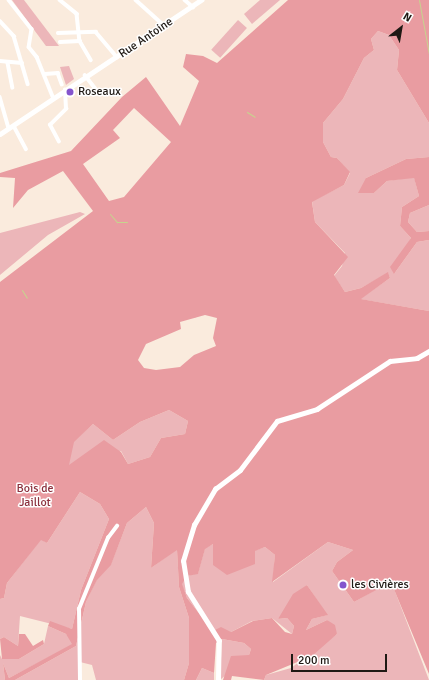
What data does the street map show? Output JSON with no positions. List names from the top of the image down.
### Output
{
  "streets": {
    "street": ["Rue Antoine"]
  },
  "parks": ["Bois de Jaillot"],
  "places": ["Roseaux", "les Civières"],
  "scale_bar": "200 m",
  "north": "top right"
}
